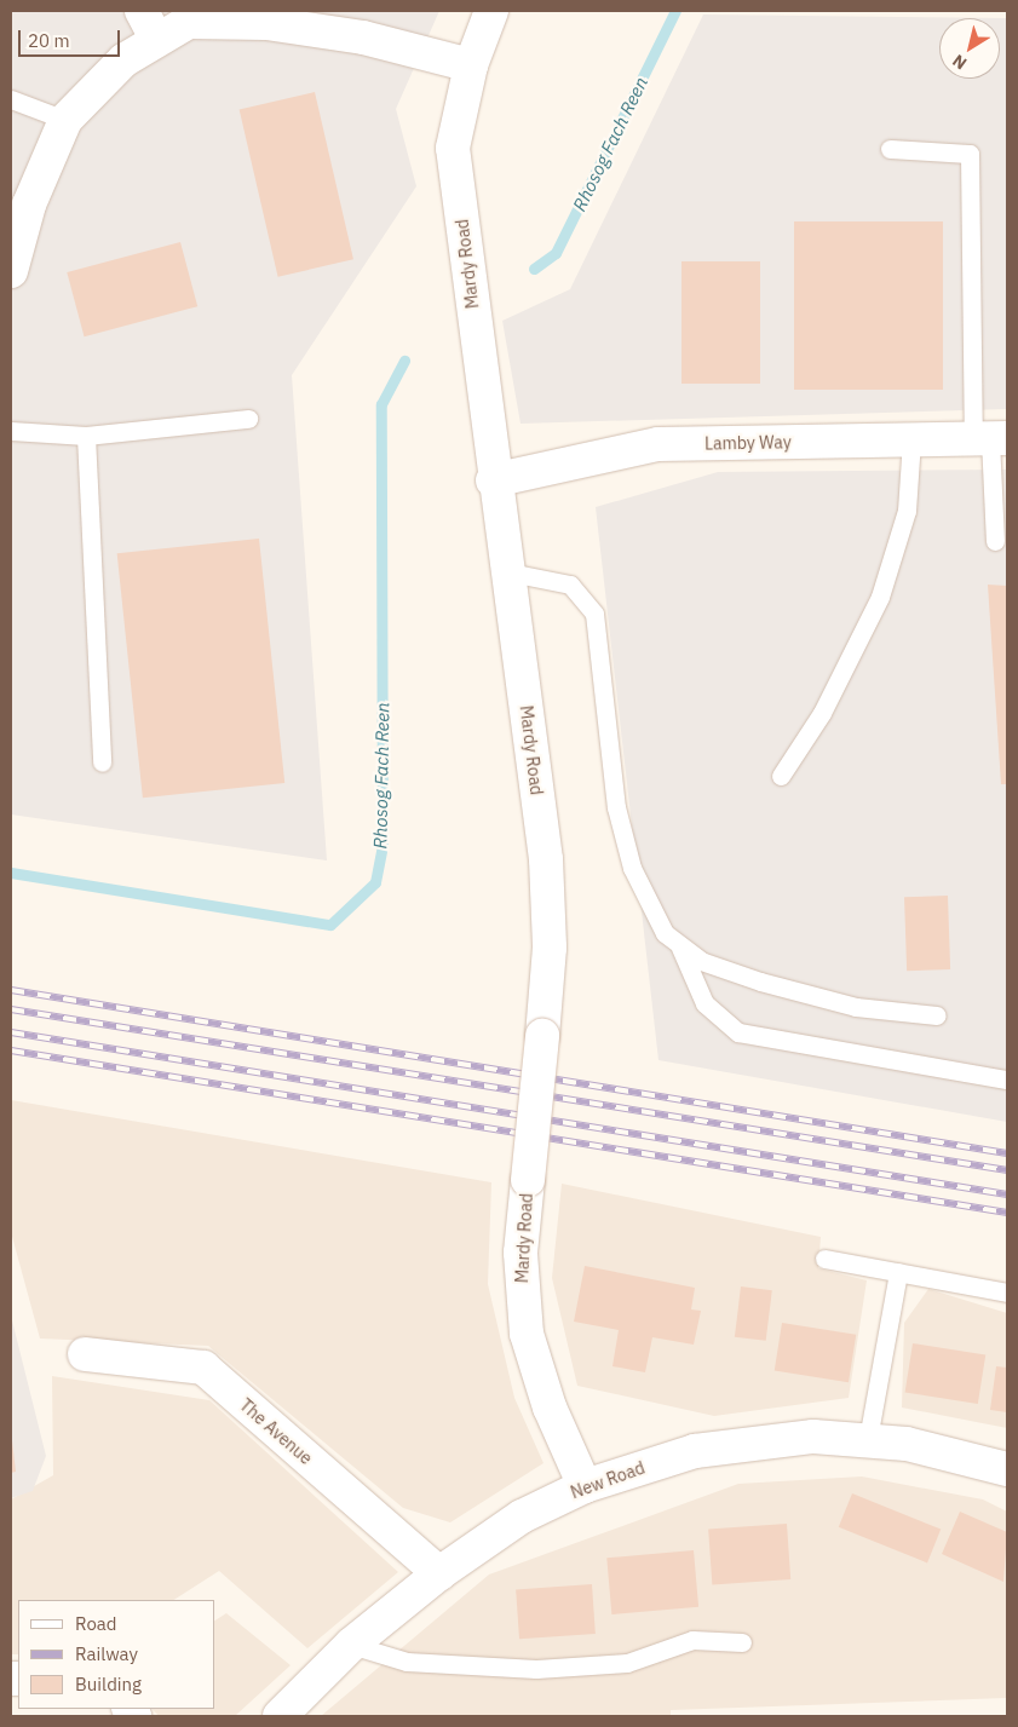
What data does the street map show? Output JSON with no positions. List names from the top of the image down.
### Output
{
  "streets": {
    "street": [
      "Mardy Road",
      "Lamby Way",
      "The Avenue",
      "New Road"
    ]
  },
  "crossings": [
    ["Mardy Road", "Lamby Way"],
    ["Mardy Road", "New Road"],
    ["The Avenue", "New Road"]
  ],
  "water": ["Rhosog Fach Reen"],
  "legend": ["Road", "Railway", "Building"],
  "scale_bar": "20 m",
  "north": "bottom left"
}
